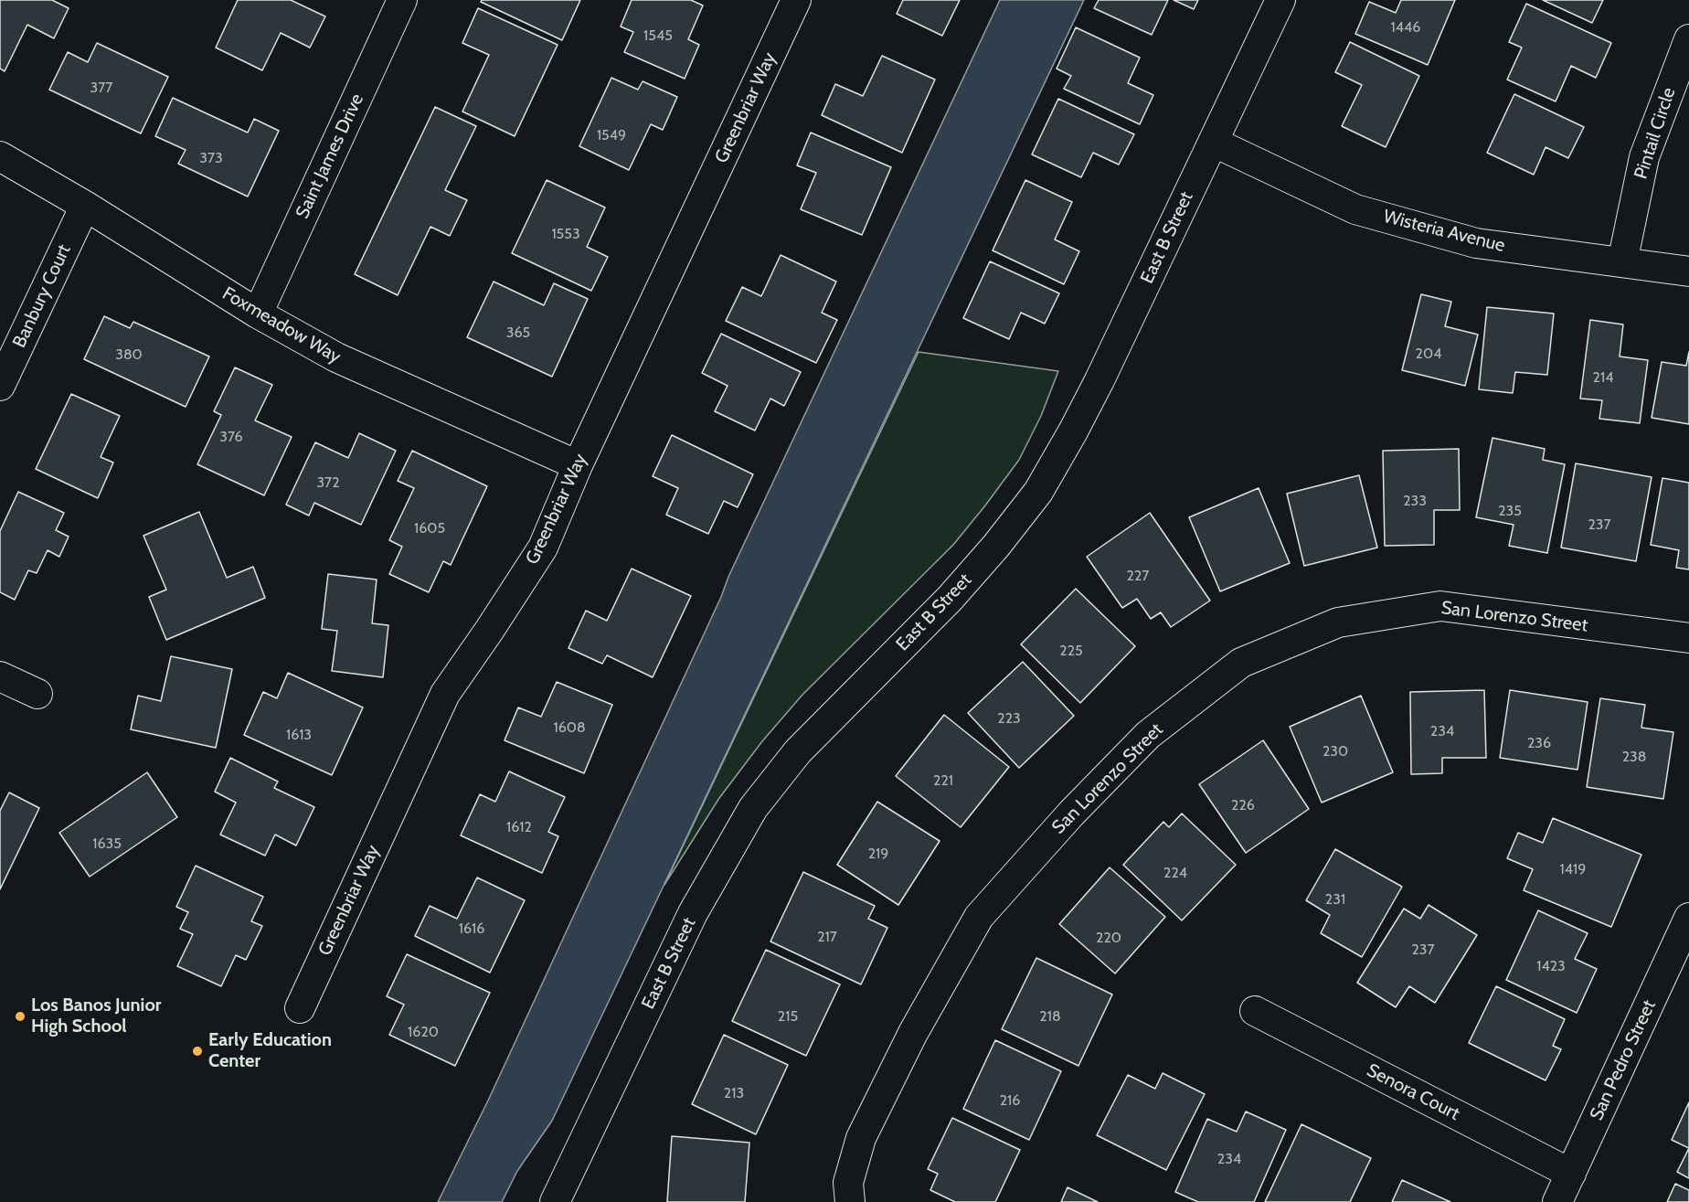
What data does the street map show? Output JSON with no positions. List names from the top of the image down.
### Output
{
  "streets": {
    "street": [
      "Greenbriar Way",
      "Pintail Circle",
      "Saint James Drive",
      "Wisteria Avenue",
      "East B Street",
      "Banbury Court",
      "Foxmeadow Way",
      "San Lorenzo Street",
      "San Pedro Street",
      "Senora Court"
    ]
  },
  "crossings": [
    ["Greenbriar Way", "Foxmeadow Way"],
    ["Pintail Circle", "Wisteria Avenue"],
    ["Saint James Drive", "Foxmeadow Way"],
    ["Wisteria Avenue", "East B Street"],
    ["Banbury Court", "Foxmeadow Way"],
    ["San Pedro Street", "Senora Court"]
  ],
  "places": ["Los Banos Junior High School", "Early Education Center"],
  "house_numbers": [
    "1446",
    "1545",
    "377",
    "1549",
    "373",
    "1553",
    "365",
    "204",
    "380",
    "214",
    "376",
    "372",
    "233",
    "235",
    "237",
    "1605",
    "227",
    "225",
    "223",
    "1608",
    "234",
    "1613",
    "236",
    "230",
    "238",
    "221",
    "226",
    "1612",
    "1635",
    "219",
    "1419",
    "224",
    "231",
    "1616",
    "217",
    "220",
    "237",
    "1423",
    "215",
    "218",
    "1620",
    "213",
    "216",
    "234"
  ]
}
